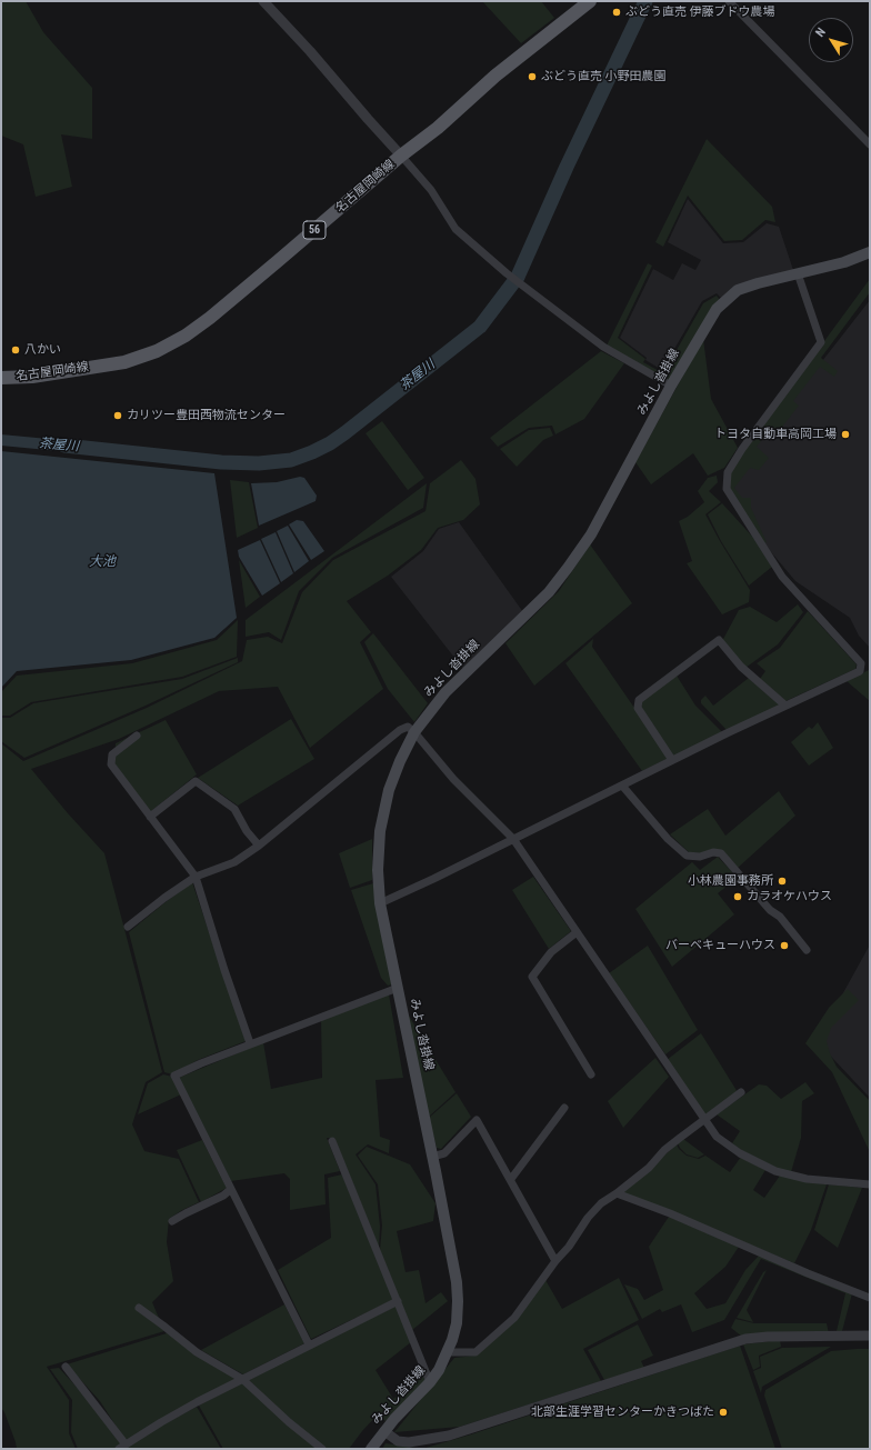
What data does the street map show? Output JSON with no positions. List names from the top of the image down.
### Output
{
  "streets": {
    "main road": ["名古屋岡崎線", "56", "みよし沓掛線"]
  },
  "water": ["茶屋川", "大池"],
  "places": [
    "ぶどう直売 伊藤ブドウ農場",
    "ぶどう直売 小野田農園",
    "八かい",
    "カリツー豊田西物流センター",
    "トヨタ自動車高岡工場",
    "小林農園事務所",
    "カラオケハウス",
    "バーベキューハウス",
    "北部生涯学習センターかきつばた"
  ],
  "north": "top left"
}
